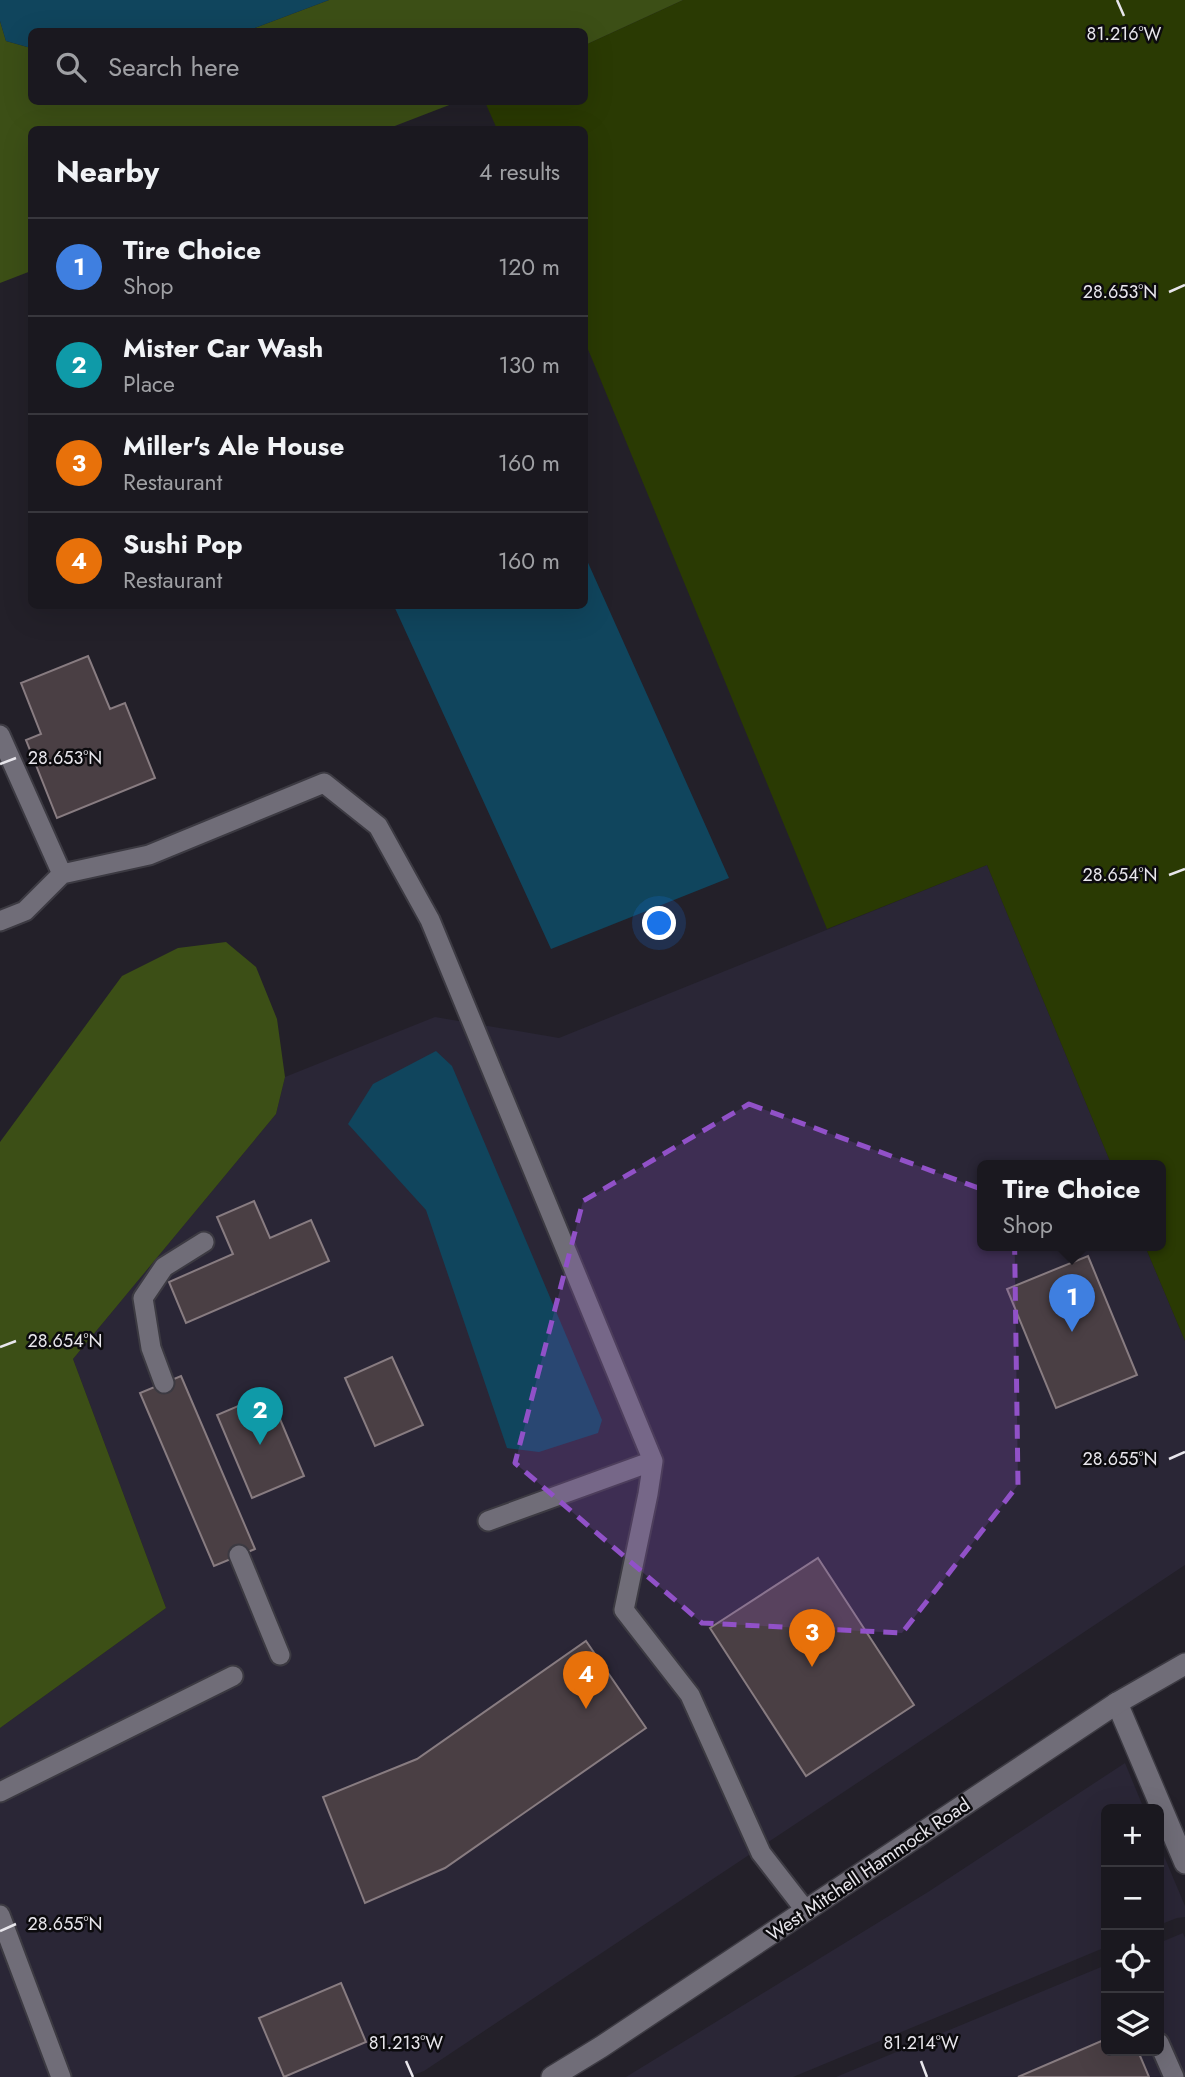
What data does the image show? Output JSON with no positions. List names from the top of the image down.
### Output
{
  "streets": {
    "main road": ["West Mitchell Hammock Road"]
  },
  "page": {
    "search": "Search here",
    "heading": ["Nearby", "4 results"],
    "list": [
      {
        "mark": "1",
        "name": "Tire Choice",
        "note": "Shop",
        "value": "120 m"
      },
      {
        "mark": "2",
        "name": "Mister Car Wash",
        "note": "Place",
        "value": "130 m"
      },
      {
        "mark": "3",
        "name": "Miller's Ale House",
        "note": "Restaurant",
        "value": "160 m"
      },
      {
        "mark": "4",
        "name": "Sushi Pop",
        "note": "Restaurant",
        "value": "160 m"
      }
    ],
    "popup": ["Tire Choice", "Shop"],
    "pins": [
      "1",
      "2",
      "3",
      "4"
    ],
    "map_buttons": ["+", "−"]
  },
  "coordinates": [
    "81.216°W",
    "28.653°N",
    "28.654°N",
    "28.655°N",
    "81.213°W",
    "81.214°W"
  ]
}
